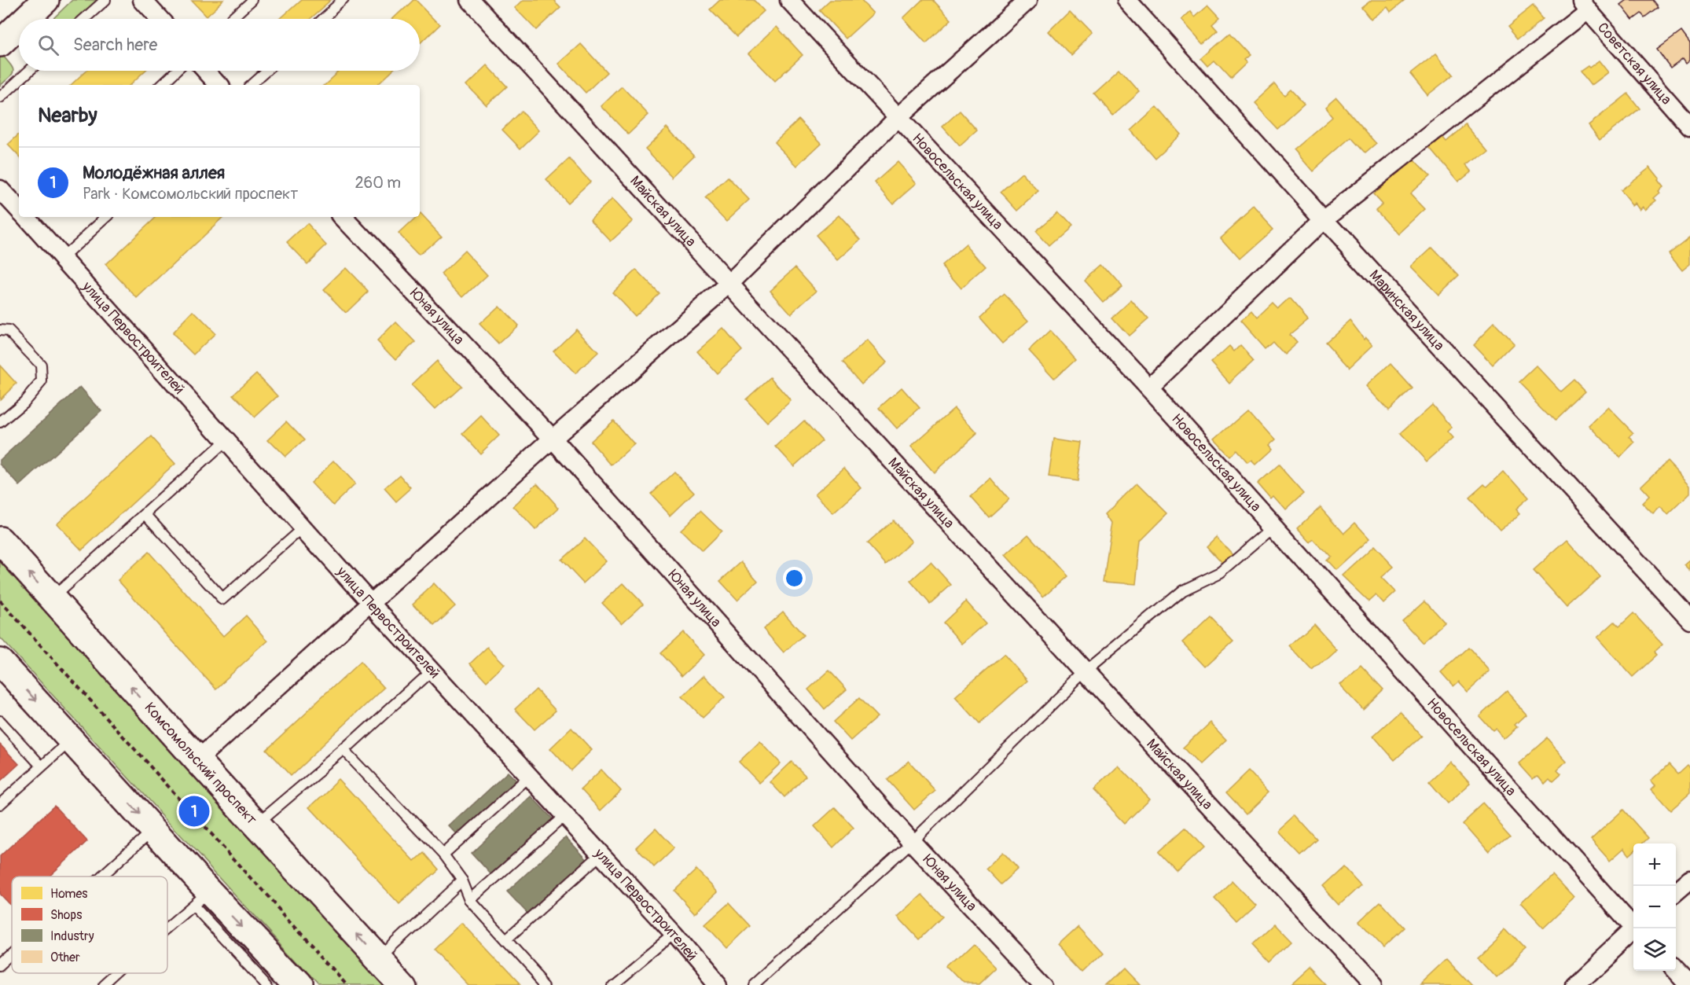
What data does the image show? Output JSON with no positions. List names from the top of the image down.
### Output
{
  "streets": {
    "main road": ["Комсомольский проспект"],
    "street": [
      "Советская улица",
      "Новосельская улица",
      "Майская улица",
      "Маринская улица",
      "Юная улица",
      "улица Первостроителей"
    ]
  },
  "legend": [
    "Homes",
    "Shops",
    "Industry",
    "Other"
  ],
  "page": {
    "search": "Search here",
    "heading": "Nearby",
    "list": [
      {
        "mark": "1",
        "name": "Молодёжная аллея",
        "note": "Park · Комсомольский проспект",
        "value": "260 m"
      }
    ],
    "pins": "1",
    "map_buttons": ["+", "−"]
  }
}
